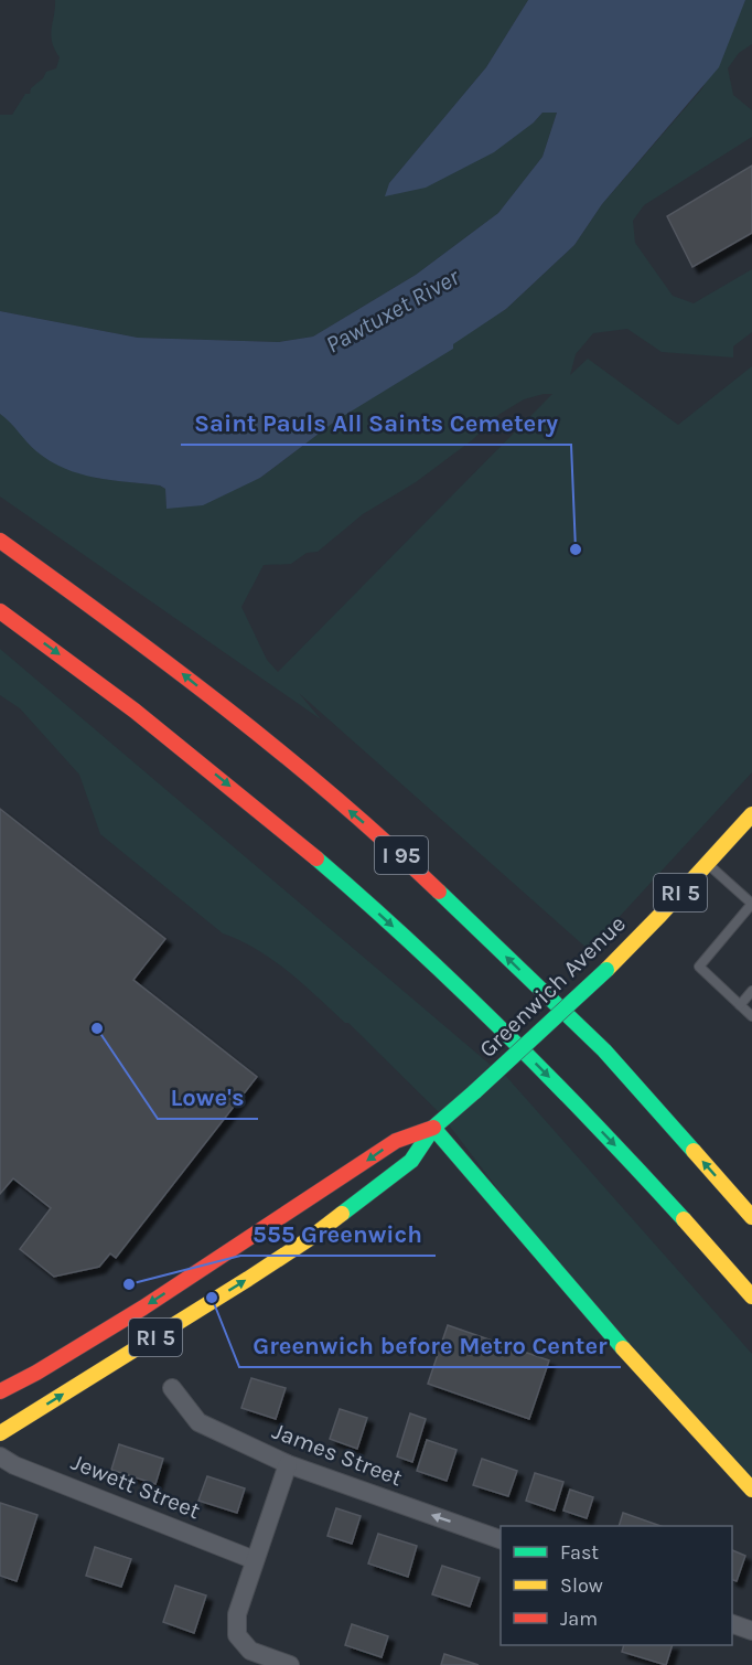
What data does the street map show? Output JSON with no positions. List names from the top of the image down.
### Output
{
  "streets": {
    "main road": ["I 95", "RI 5", "Greenwich Avenue"],
    "street": ["James Street", "Jewett Street"]
  },
  "one_way": ["James Street"],
  "water": ["Pawtuxet River"],
  "places": [
    "Saint Pauls All Saints Cemetery",
    "Lowe's",
    "555 Greenwich",
    "Greenwich before Metro Center"
  ],
  "legend": ["Fast", "Slow", "Jam"]
}
